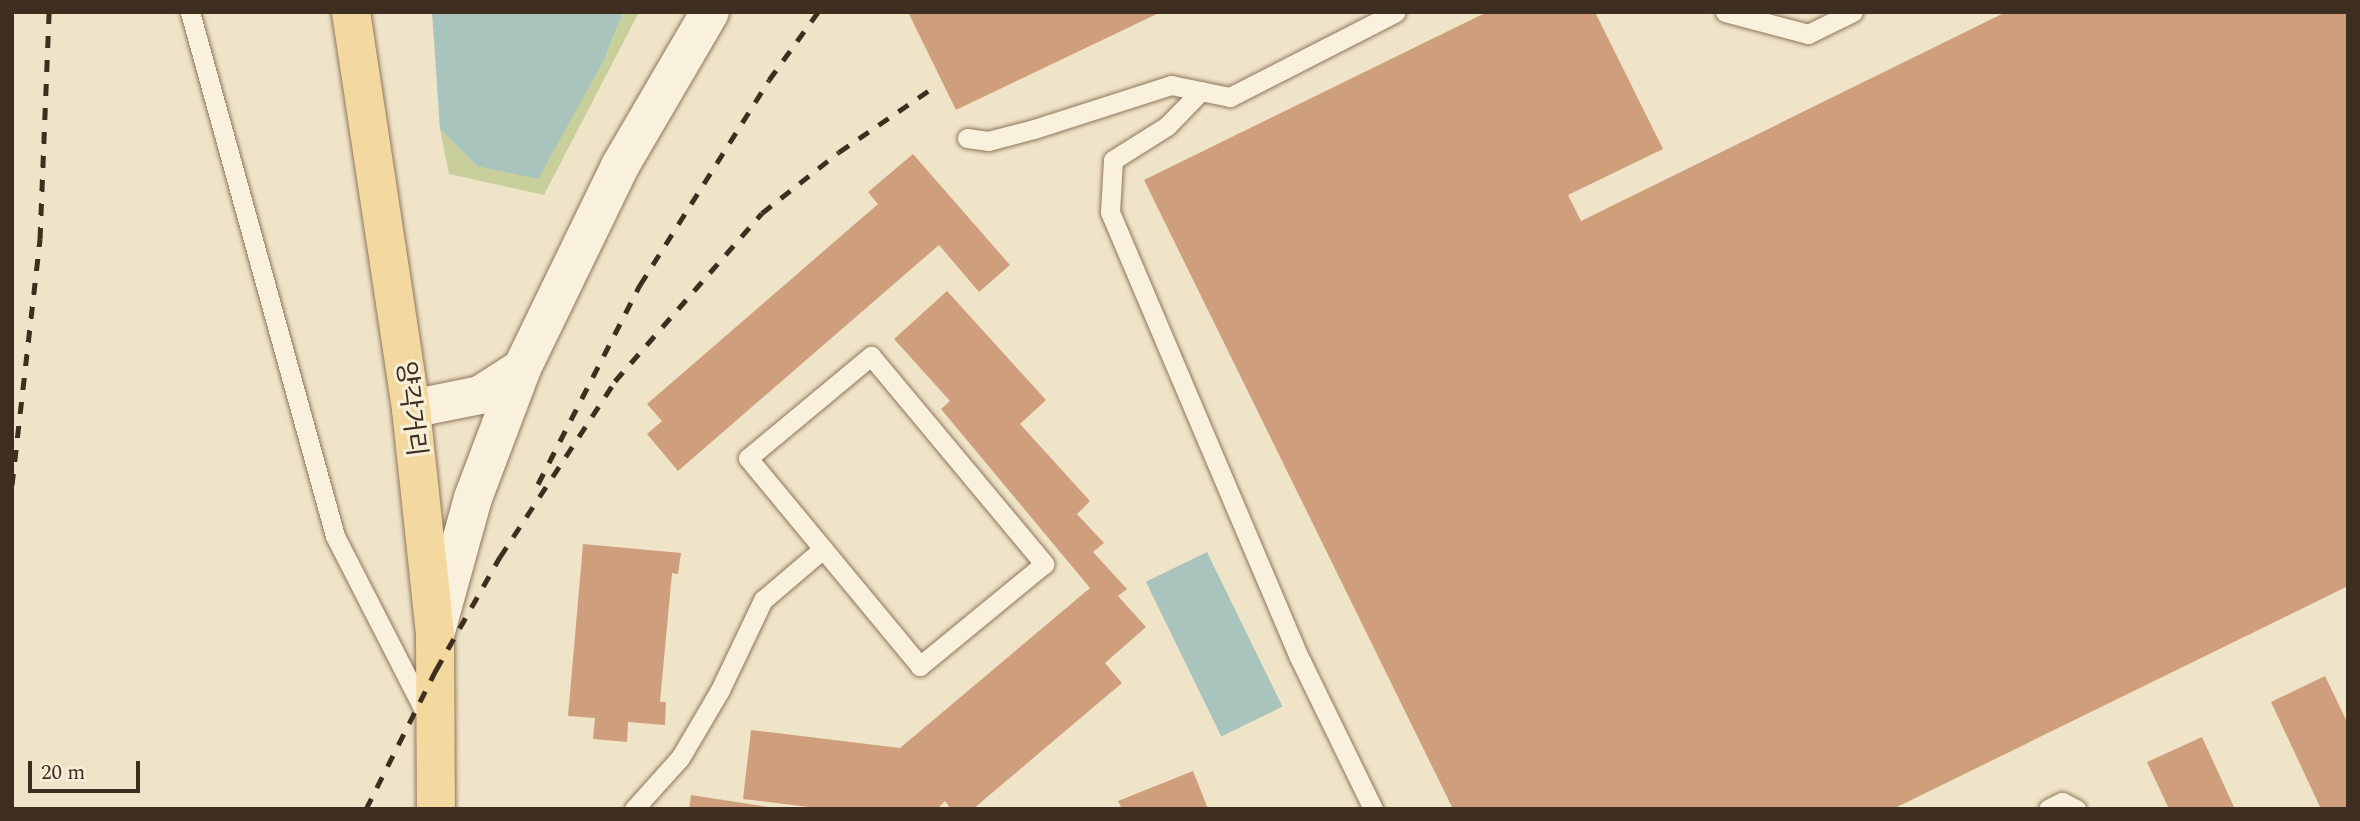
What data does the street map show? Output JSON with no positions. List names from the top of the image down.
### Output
{
  "streets": {
    "main road": ["양각거리"]
  },
  "scale_bar": "20 m"
}
